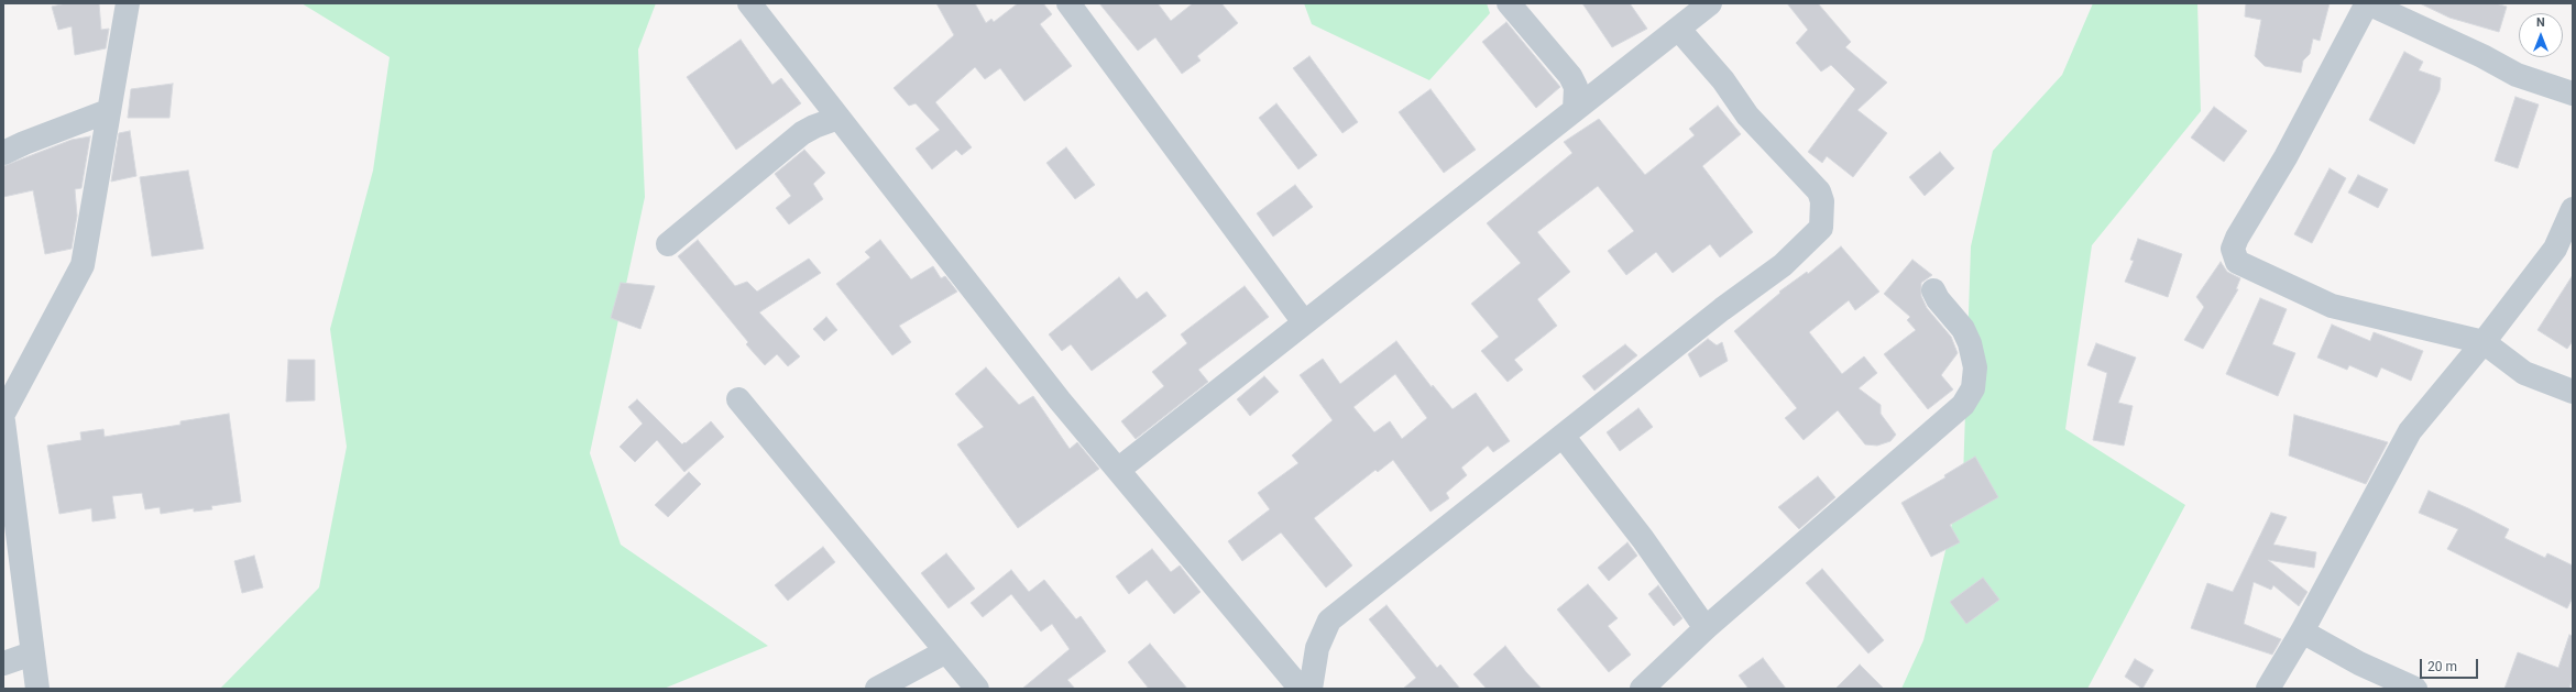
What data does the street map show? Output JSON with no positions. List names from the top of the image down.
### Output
{
  "scale_bar": "20 m",
  "north": "top"
}
